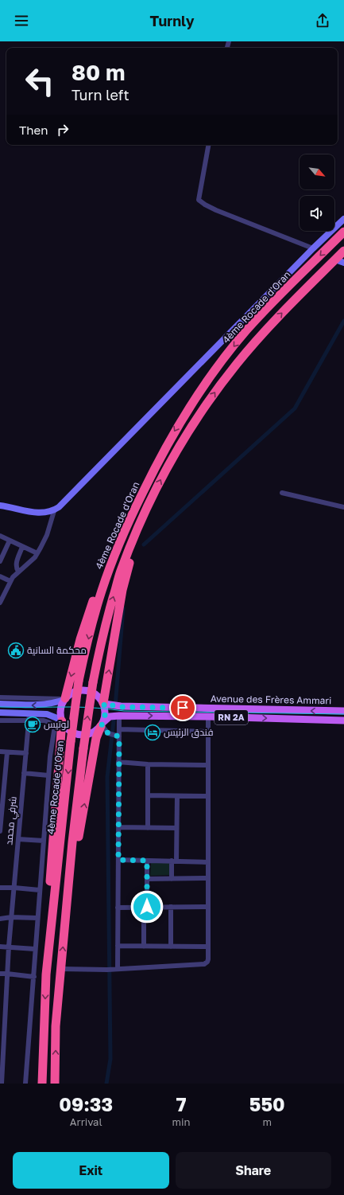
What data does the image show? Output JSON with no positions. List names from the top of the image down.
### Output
{
  "streets": {
    "highway": ["4ème Rocade d'Oran"],
    "main road": ["Avenue des Frères Ammari", "RN 2A"],
    "street": ["شرفي محمد"]
  },
  "places": {
    "public building": ["محكمة السانية"],
    "cafe": ["لوتيس"],
    "hotel": ["فندق الرئيس"]
  },
  "north": "bottom right",
  "page": {
    "header": "Turnly",
    "turn": ["80 m", "Turn left"],
    "then": "Then",
    "eta": [
      "09:33",
      "Arrival",
      "7",
      "min",
      "550",
      "m"
    ],
    "buttons": ["Exit", "Share"]
  }
}
